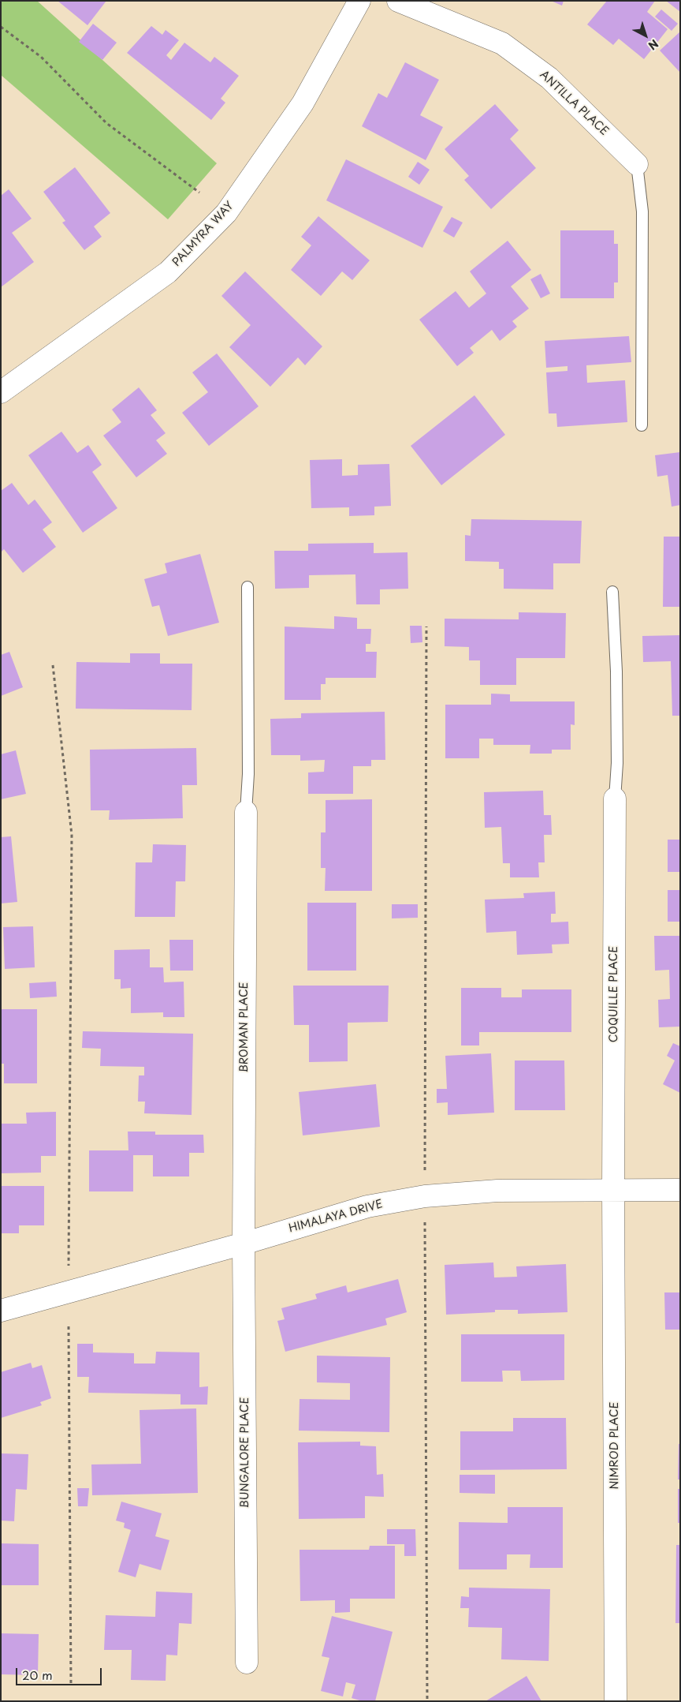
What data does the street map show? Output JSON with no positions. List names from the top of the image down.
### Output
{
  "streets": {
    "street": [
      "ANTILLA PLACE",
      "PALMYRA WAY",
      "COQUILLE PLACE",
      "BROMAN PLACE",
      "HIMALAYA DRIVE",
      "NIMROD PLACE",
      "BUNGALORE PLACE"
    ]
  },
  "crossings": [
    ["COQUILLE PLACE", "HIMALAYA DRIVE"],
    ["COQUILLE PLACE", "NIMROD PLACE"],
    ["BROMAN PLACE", "HIMALAYA DRIVE"],
    ["BROMAN PLACE", "BUNGALORE PLACE"],
    ["HIMALAYA DRIVE", "NIMROD PLACE"],
    ["HIMALAYA DRIVE", "BUNGALORE PLACE"]
  ],
  "scale_bar": "20 m",
  "north": "bottom right"
}
